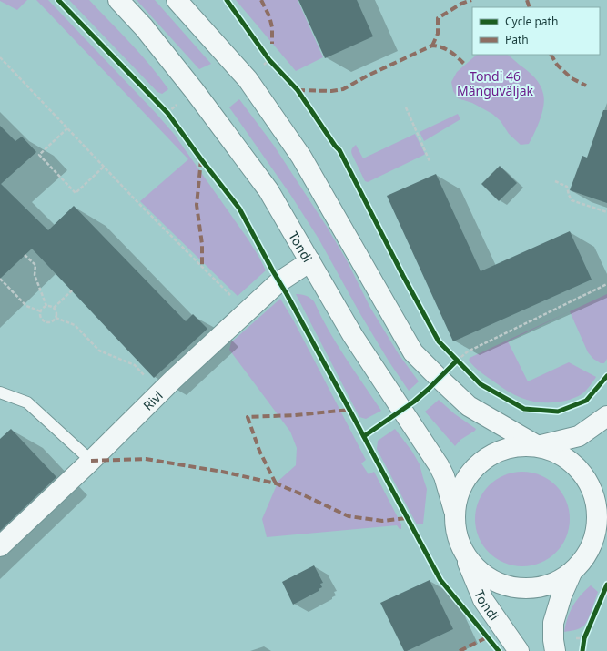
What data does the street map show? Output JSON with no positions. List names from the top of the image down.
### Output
{
  "streets": {
    "street": ["Tondi", "Rivi"]
  },
  "crossings": [
    ["Tondi", "Rivi"]
  ],
  "parks": ["Tondi 46 Mänguväljak"],
  "legend": ["Cycle path", "Path"]
}
